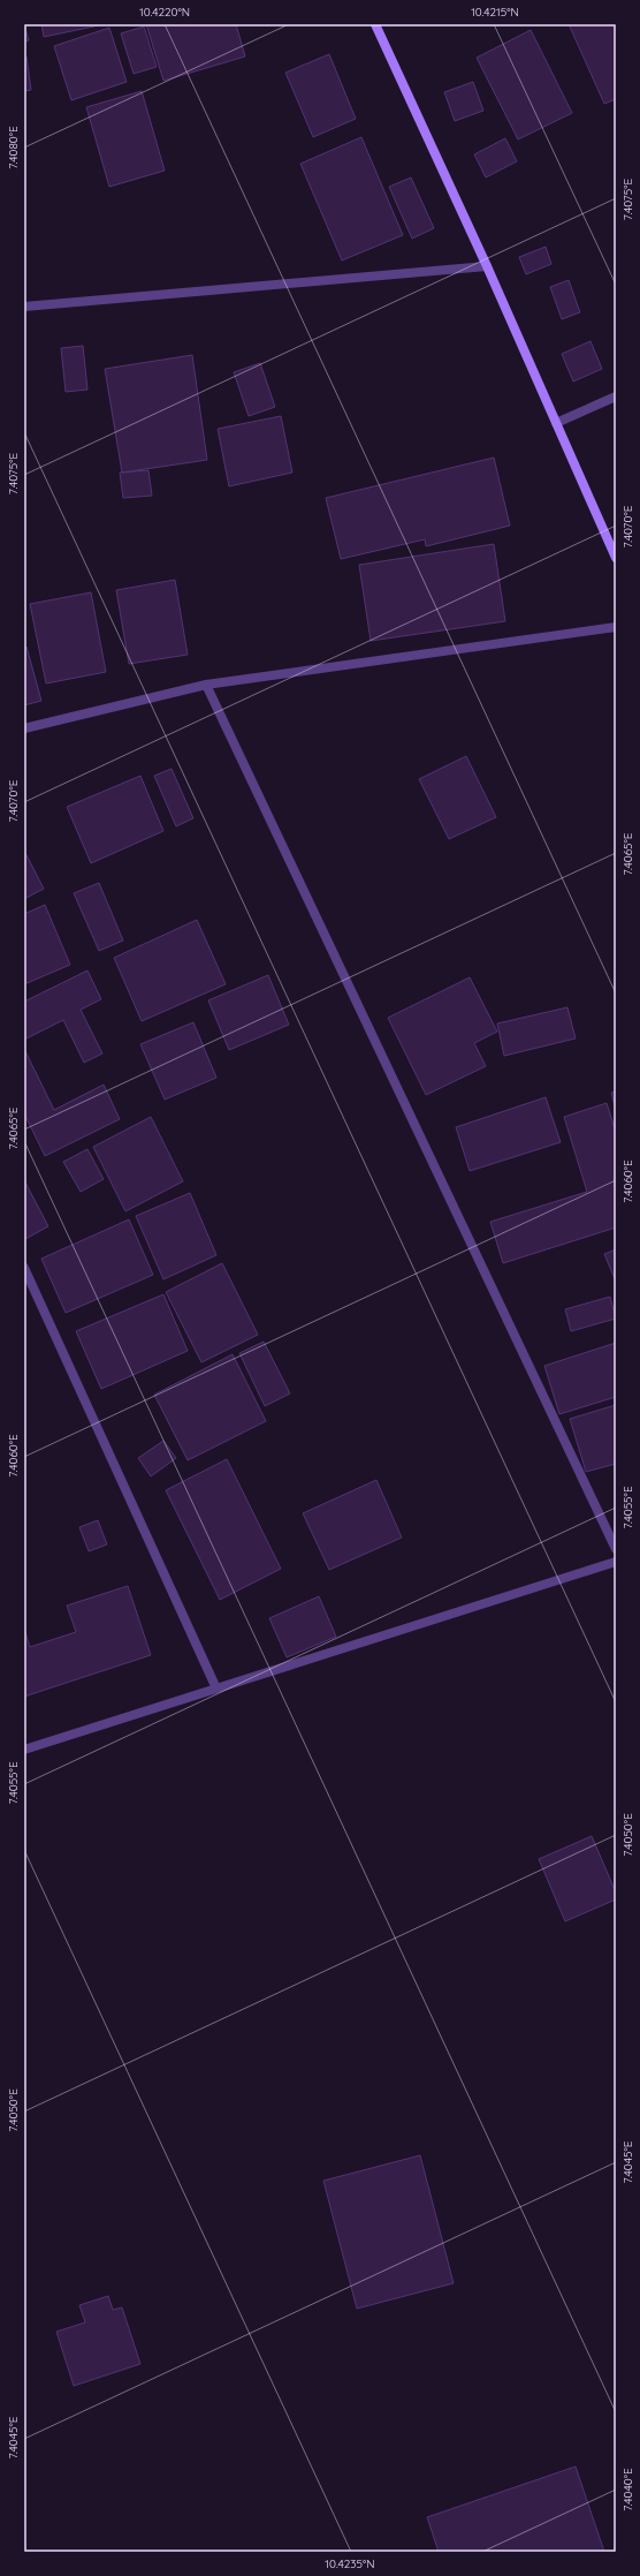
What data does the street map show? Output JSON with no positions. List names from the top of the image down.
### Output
{
  "coordinates": [
    "10.4220°N",
    "10.4215°N",
    "7.4080°E",
    "7.4075°E",
    "7.4070°E",
    "7.4065°E",
    "7.4060°E",
    "7.4055°E",
    "7.4050°E",
    "7.4045°E",
    "7.4040°E",
    "10.4235°N"
  ]
}
